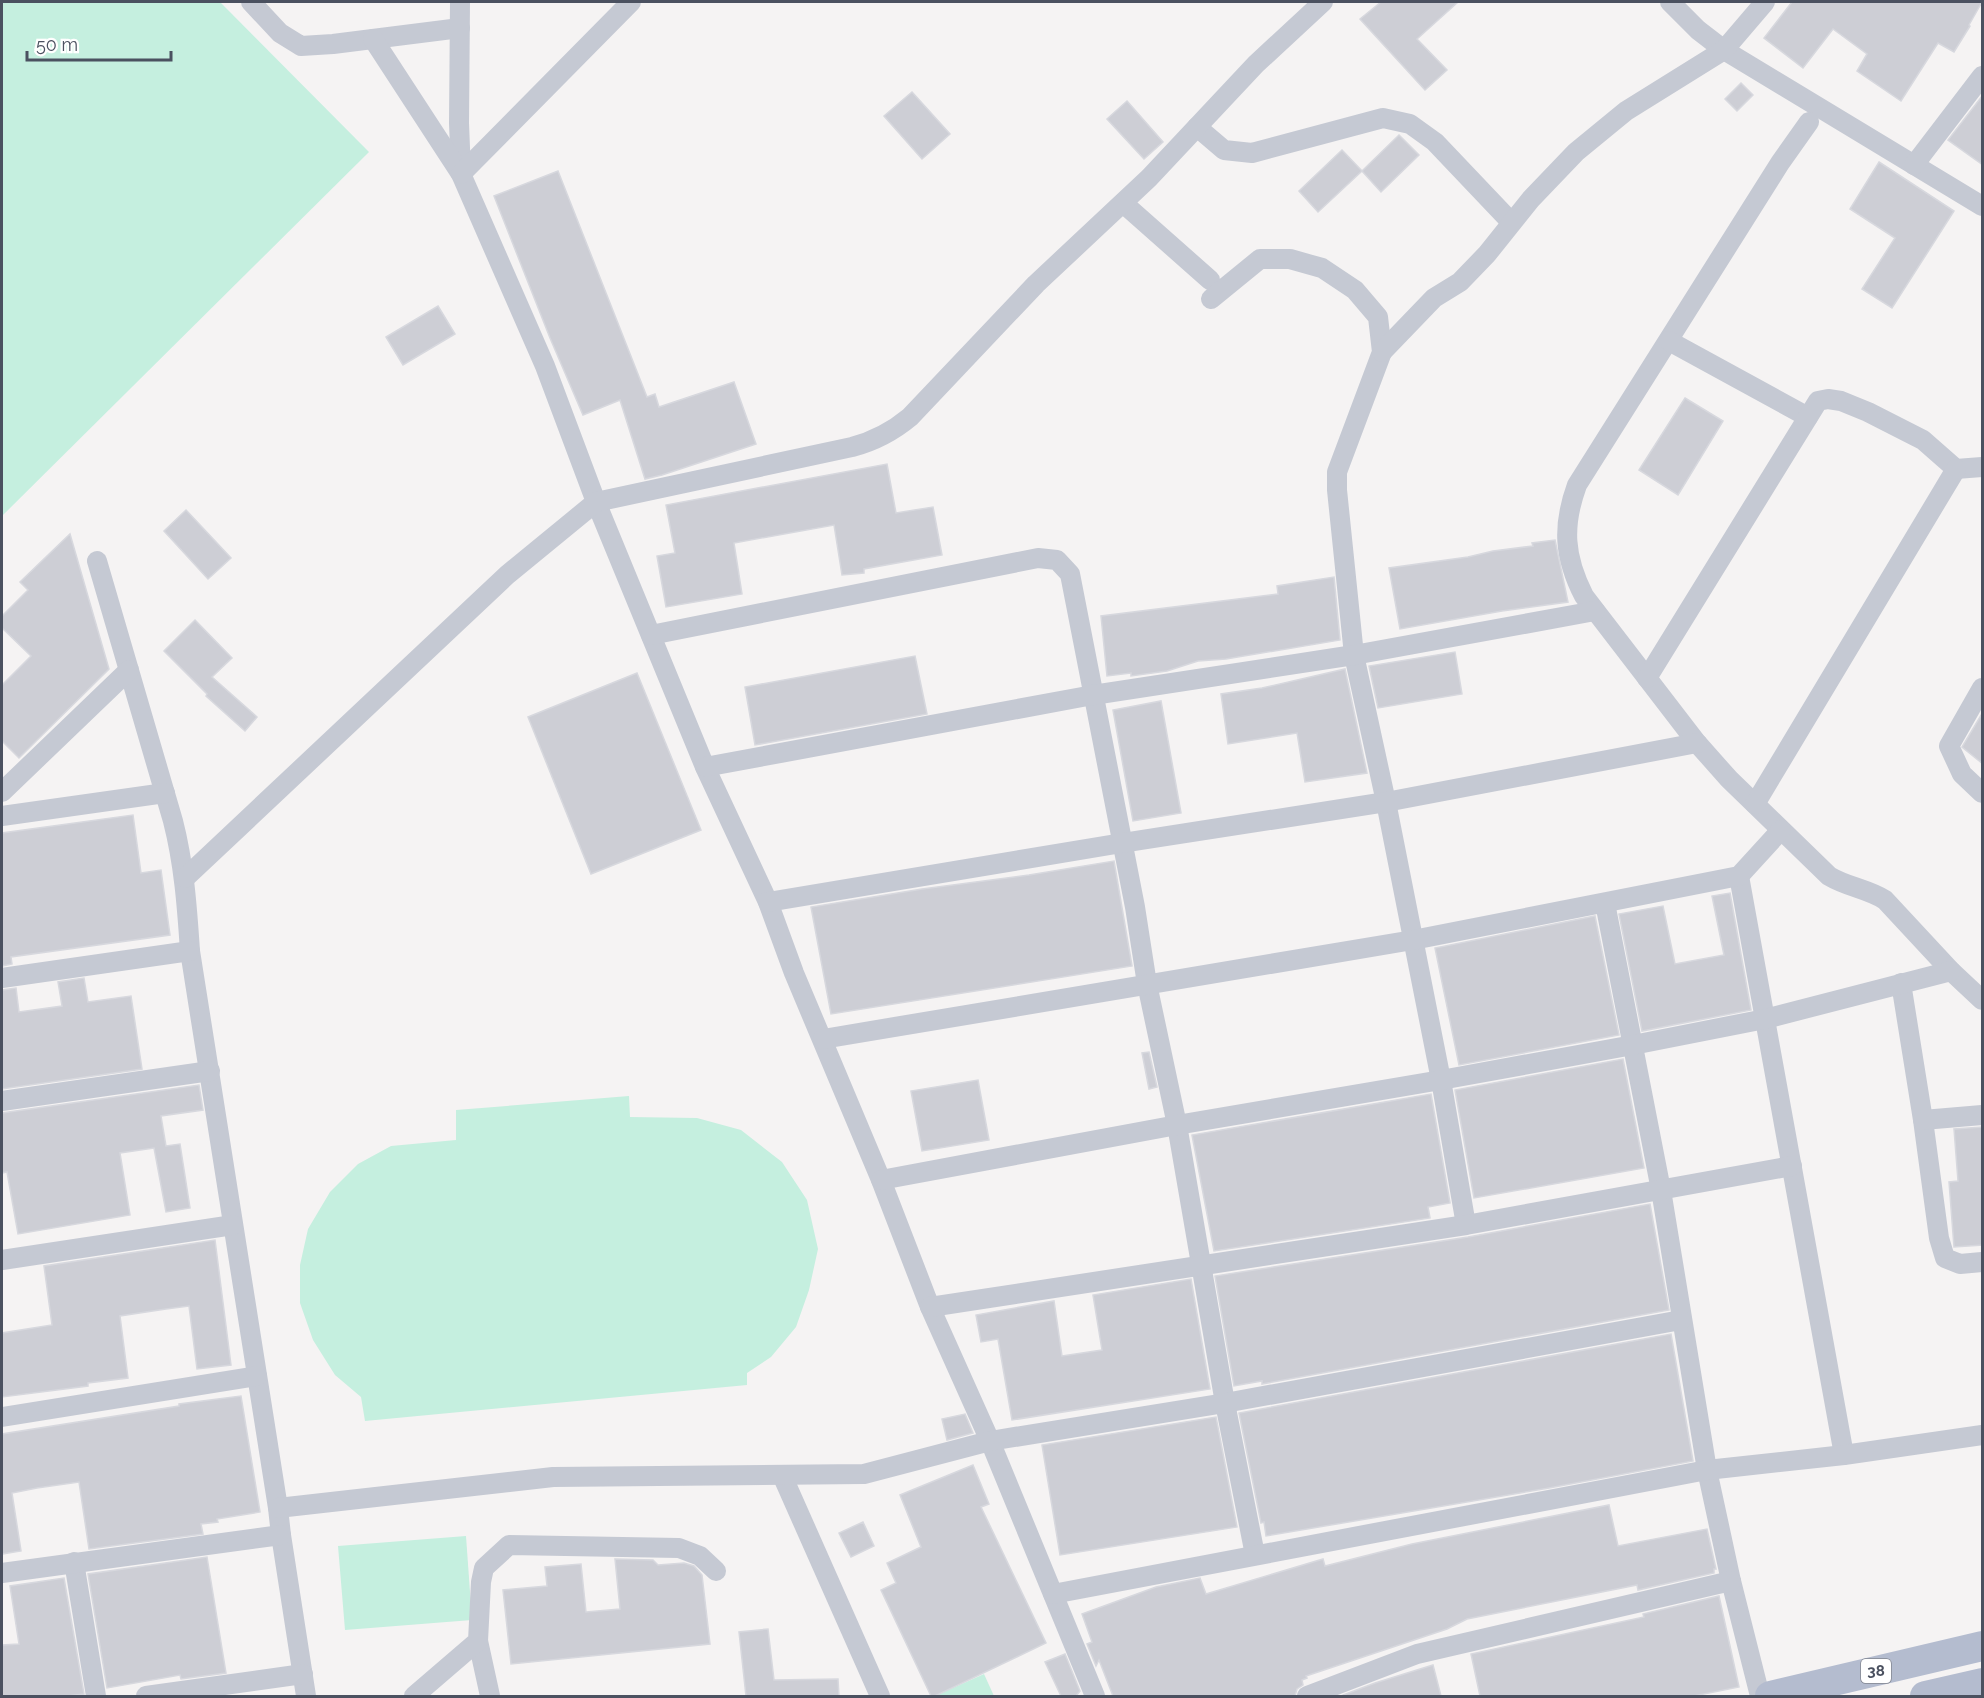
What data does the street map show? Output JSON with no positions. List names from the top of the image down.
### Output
{
  "streets": {
    "main road": ["38"]
  },
  "scale_bar": "50 m"
}
